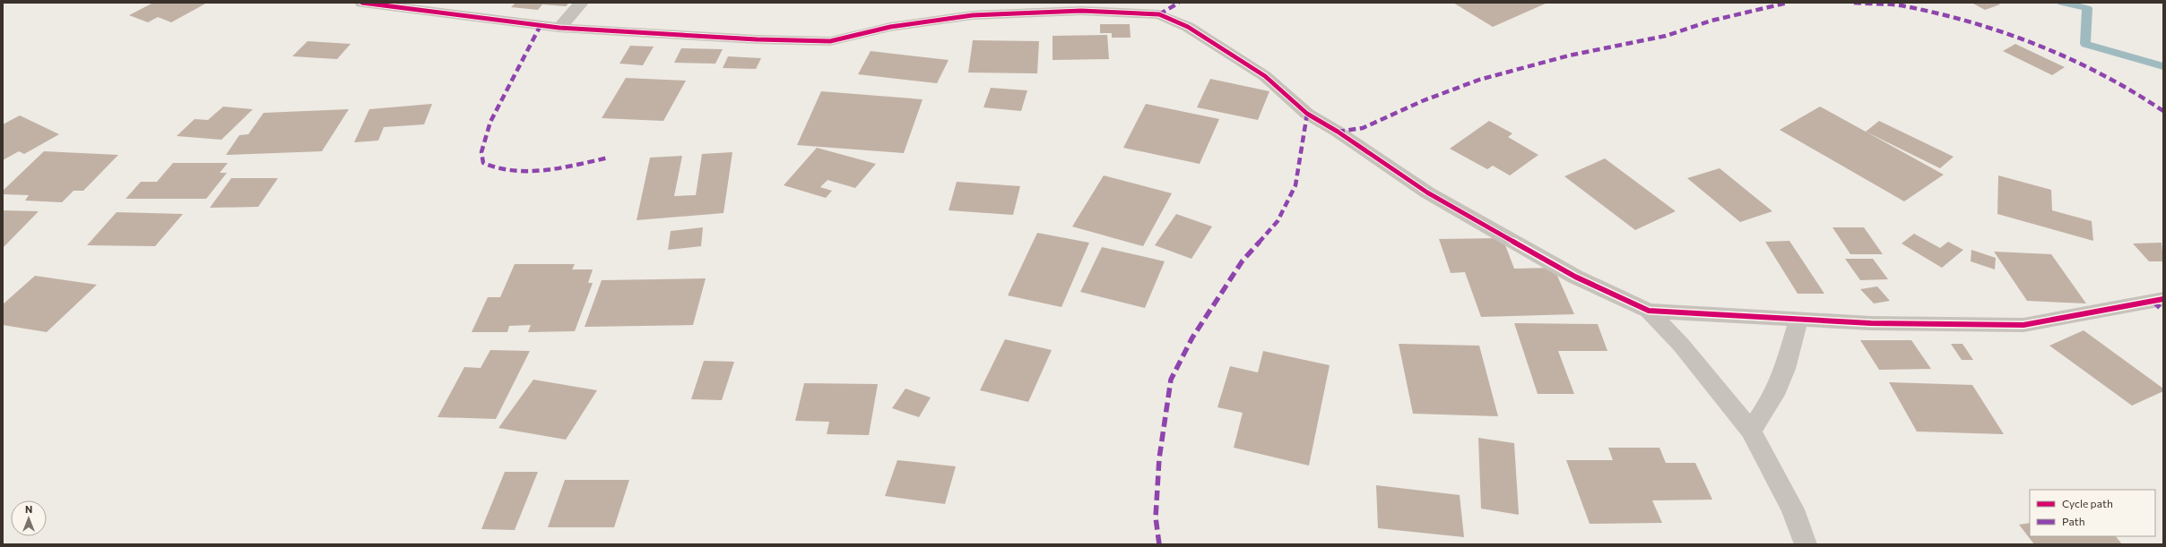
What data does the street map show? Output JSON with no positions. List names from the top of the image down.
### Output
{
  "legend": ["Cycle path", "Path"],
  "north": "top"
}
